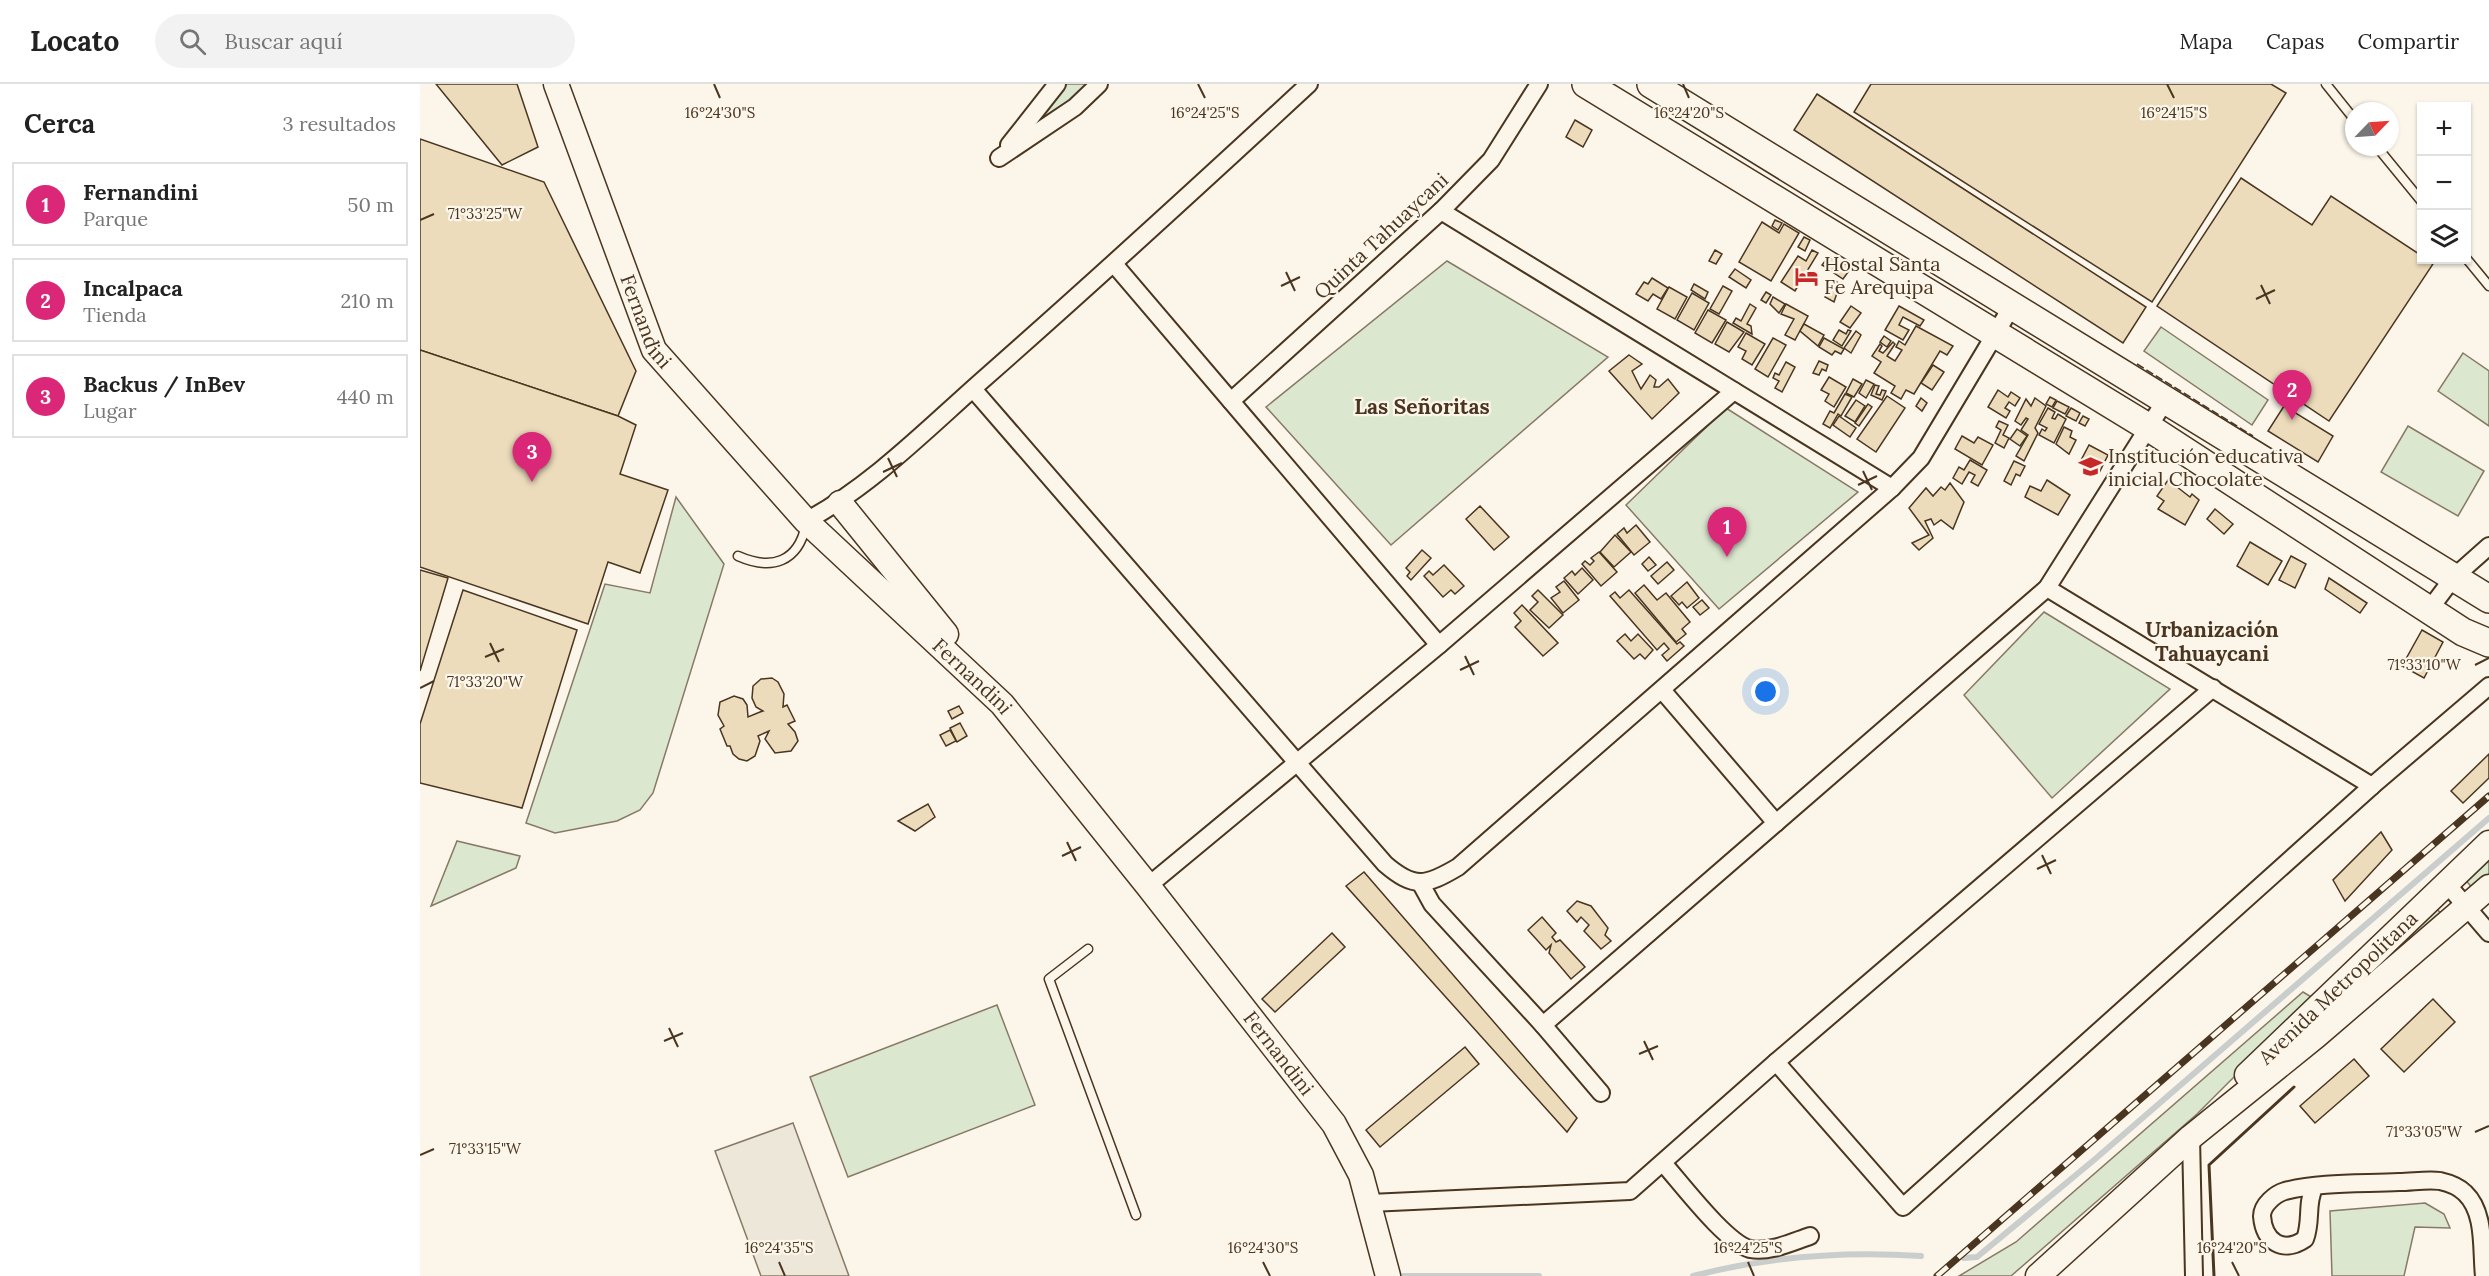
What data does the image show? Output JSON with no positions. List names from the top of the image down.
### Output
{
  "streets": {
    "street": ["Quinta Tahuaycani", "Fernandini", "Avenida Metropolitana"]
  },
  "districts": ["Las Señoritas", "Urbanización Tahuaycani"],
  "places": {
    "hotel": ["Hostal Santa Fe Arequipa"],
    "school or university": ["Institución educativa inicial Chocolate"]
  },
  "north": "top right",
  "page": {
    "header": "Locato",
    "search": "Buscar aquí",
    "nav": ["Mapa", "Capas", "Compartir"],
    "heading": ["Cerca", "3 resultados"],
    "map_buttons": ["+", "−"],
    "list": [
      {
        "mark": "1",
        "name": "Fernandini",
        "note": "Parque",
        "value": "50 m"
      },
      {
        "mark": "2",
        "name": "Incalpaca",
        "note": "Tienda",
        "value": "210 m"
      },
      {
        "mark": "3",
        "name": "Backus / InBev",
        "note": "Lugar",
        "value": "440 m"
      }
    ],
    "pins": ["2", "3", "1"]
  },
  "coordinates": [
    "16°24'30\"S",
    "16°24'25\"S",
    "16°24'20\"S",
    "16°24'15\"S",
    "71°33'25\"W",
    "71°33'10\"W",
    "71°33'20\"W",
    "71°33'05\"W",
    "71°33'15\"W",
    "16°24'35\"S"
  ]
}
